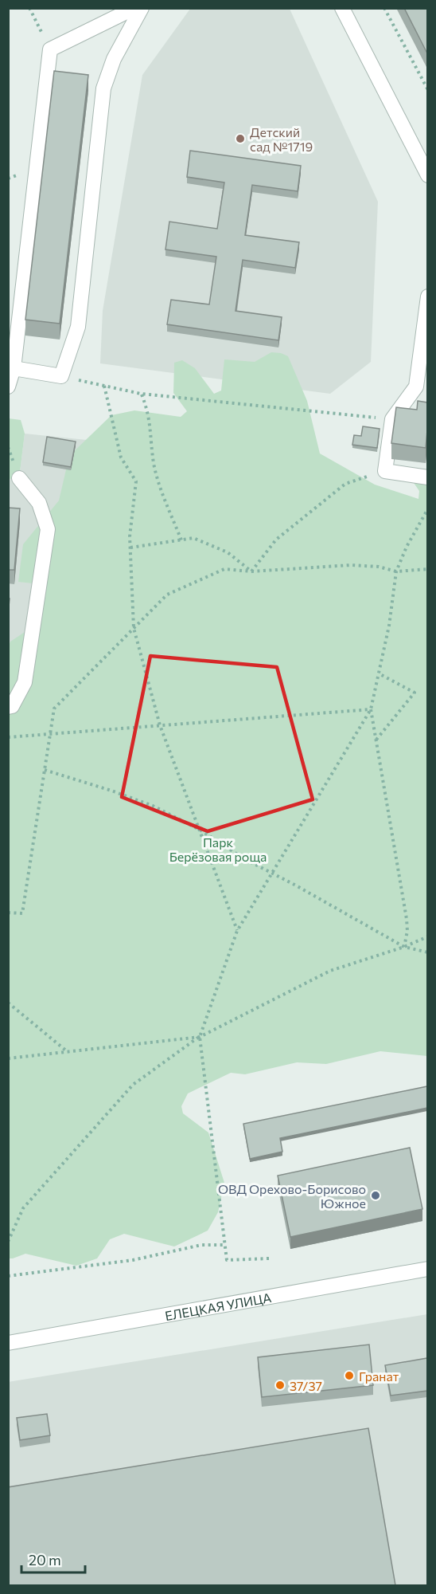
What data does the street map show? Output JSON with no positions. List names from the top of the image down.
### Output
{
  "streets": {
    "street": ["ЕЛЕЦКАЯ УЛИЦА"]
  },
  "parks": ["Парк Берёзовая роща"],
  "places": [
    "Детский сад №1719",
    "ОВД Орехово-Борисово Южное",
    "Гранат",
    "37/37"
  ],
  "scale_bar": "20 m"
}
